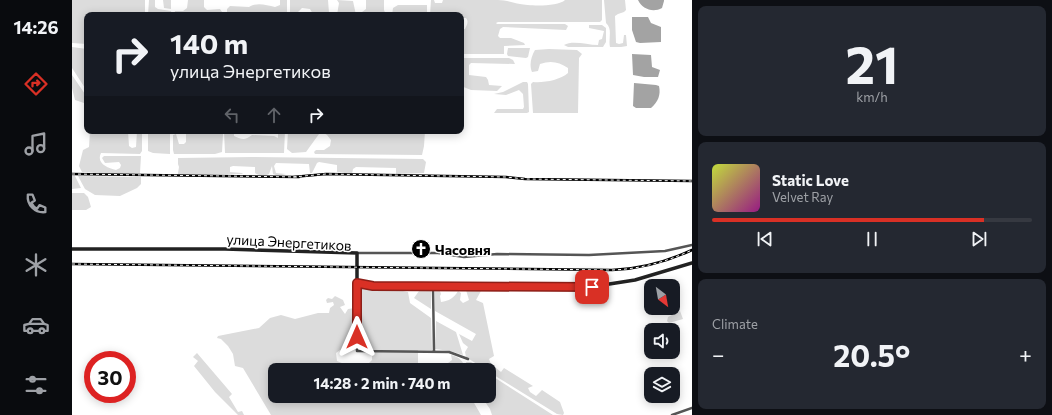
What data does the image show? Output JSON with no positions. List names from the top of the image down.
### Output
{
  "streets": {
    "street": ["улица Энергетиков"]
  },
  "places": {
    "church": ["Часовня"]
  },
  "north": "bottom right",
  "page": {
    "tabs": "14:26",
    "tile": [
      ["21", "km/h"],
      "Climate"
    ],
    "turn": ["140 m", "улица Энергетиков"],
    "song": ["Static Love", "Velvet Ray"],
    "heat": ["−", "20.5°", "+"],
    "limit": "30",
    "trip": "14:28 · 2 min · 740 m"
  }
}
